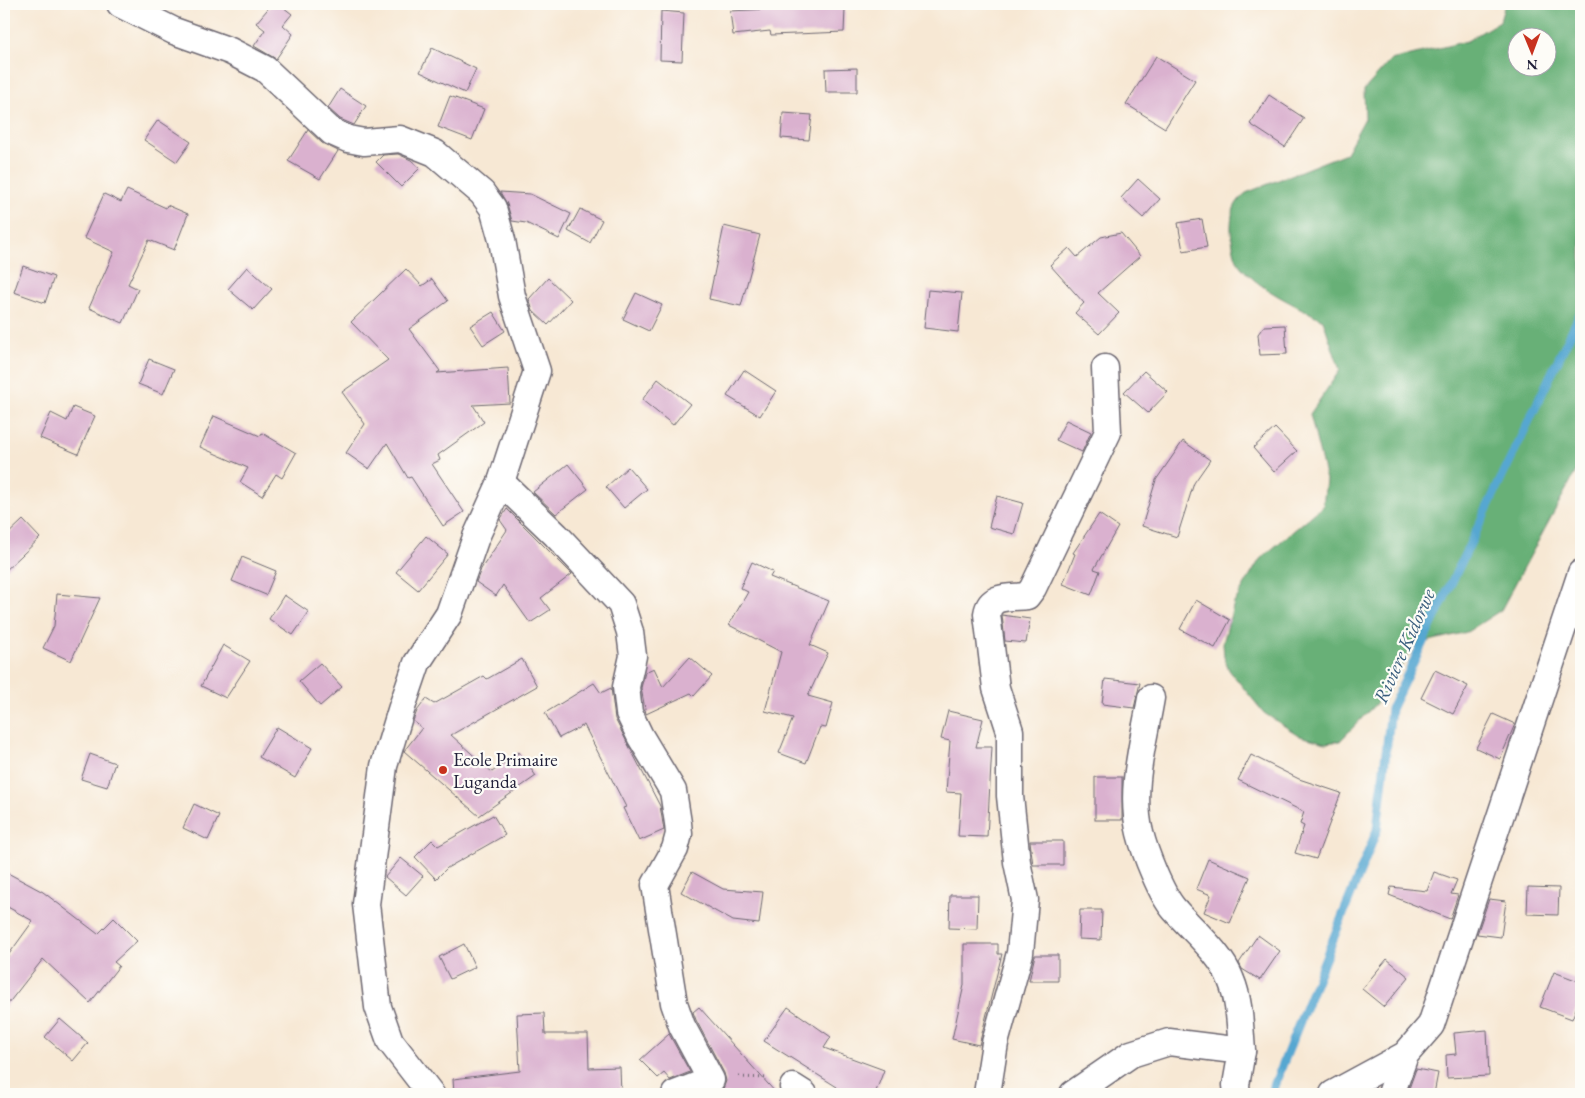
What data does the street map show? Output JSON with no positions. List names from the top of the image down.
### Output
{
  "water": ["Riviere Kidorwe"],
  "places": ["Ecole Primaire Luganda"],
  "north": "bottom"
}
